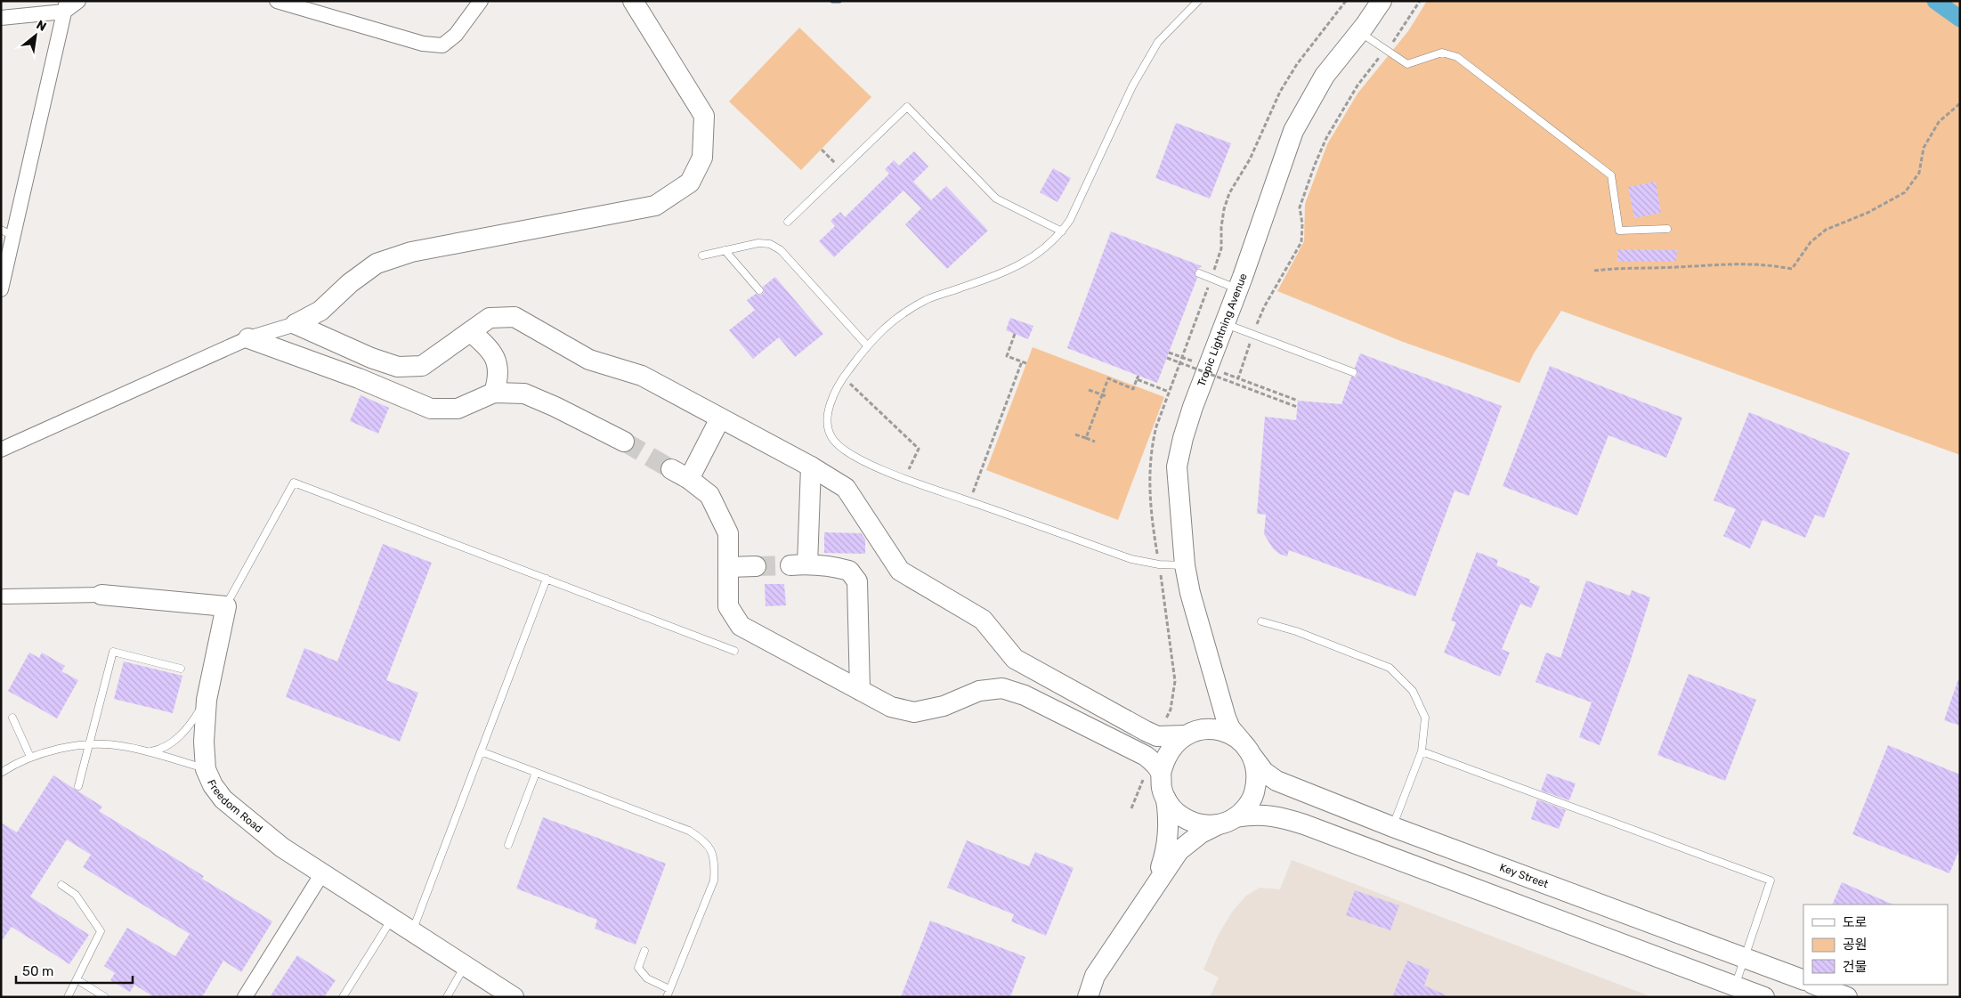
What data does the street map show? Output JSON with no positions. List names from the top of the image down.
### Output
{
  "streets": {
    "street": ["Tropic Lightning Avenue", "Freedom Road", "Key Street"]
  },
  "crossings": [
    ["Tropic Lightning Avenue", "Key Street"]
  ],
  "legend": ["도로", "공원", "건물"],
  "scale_bar": "50 m",
  "north": "top right"
}
